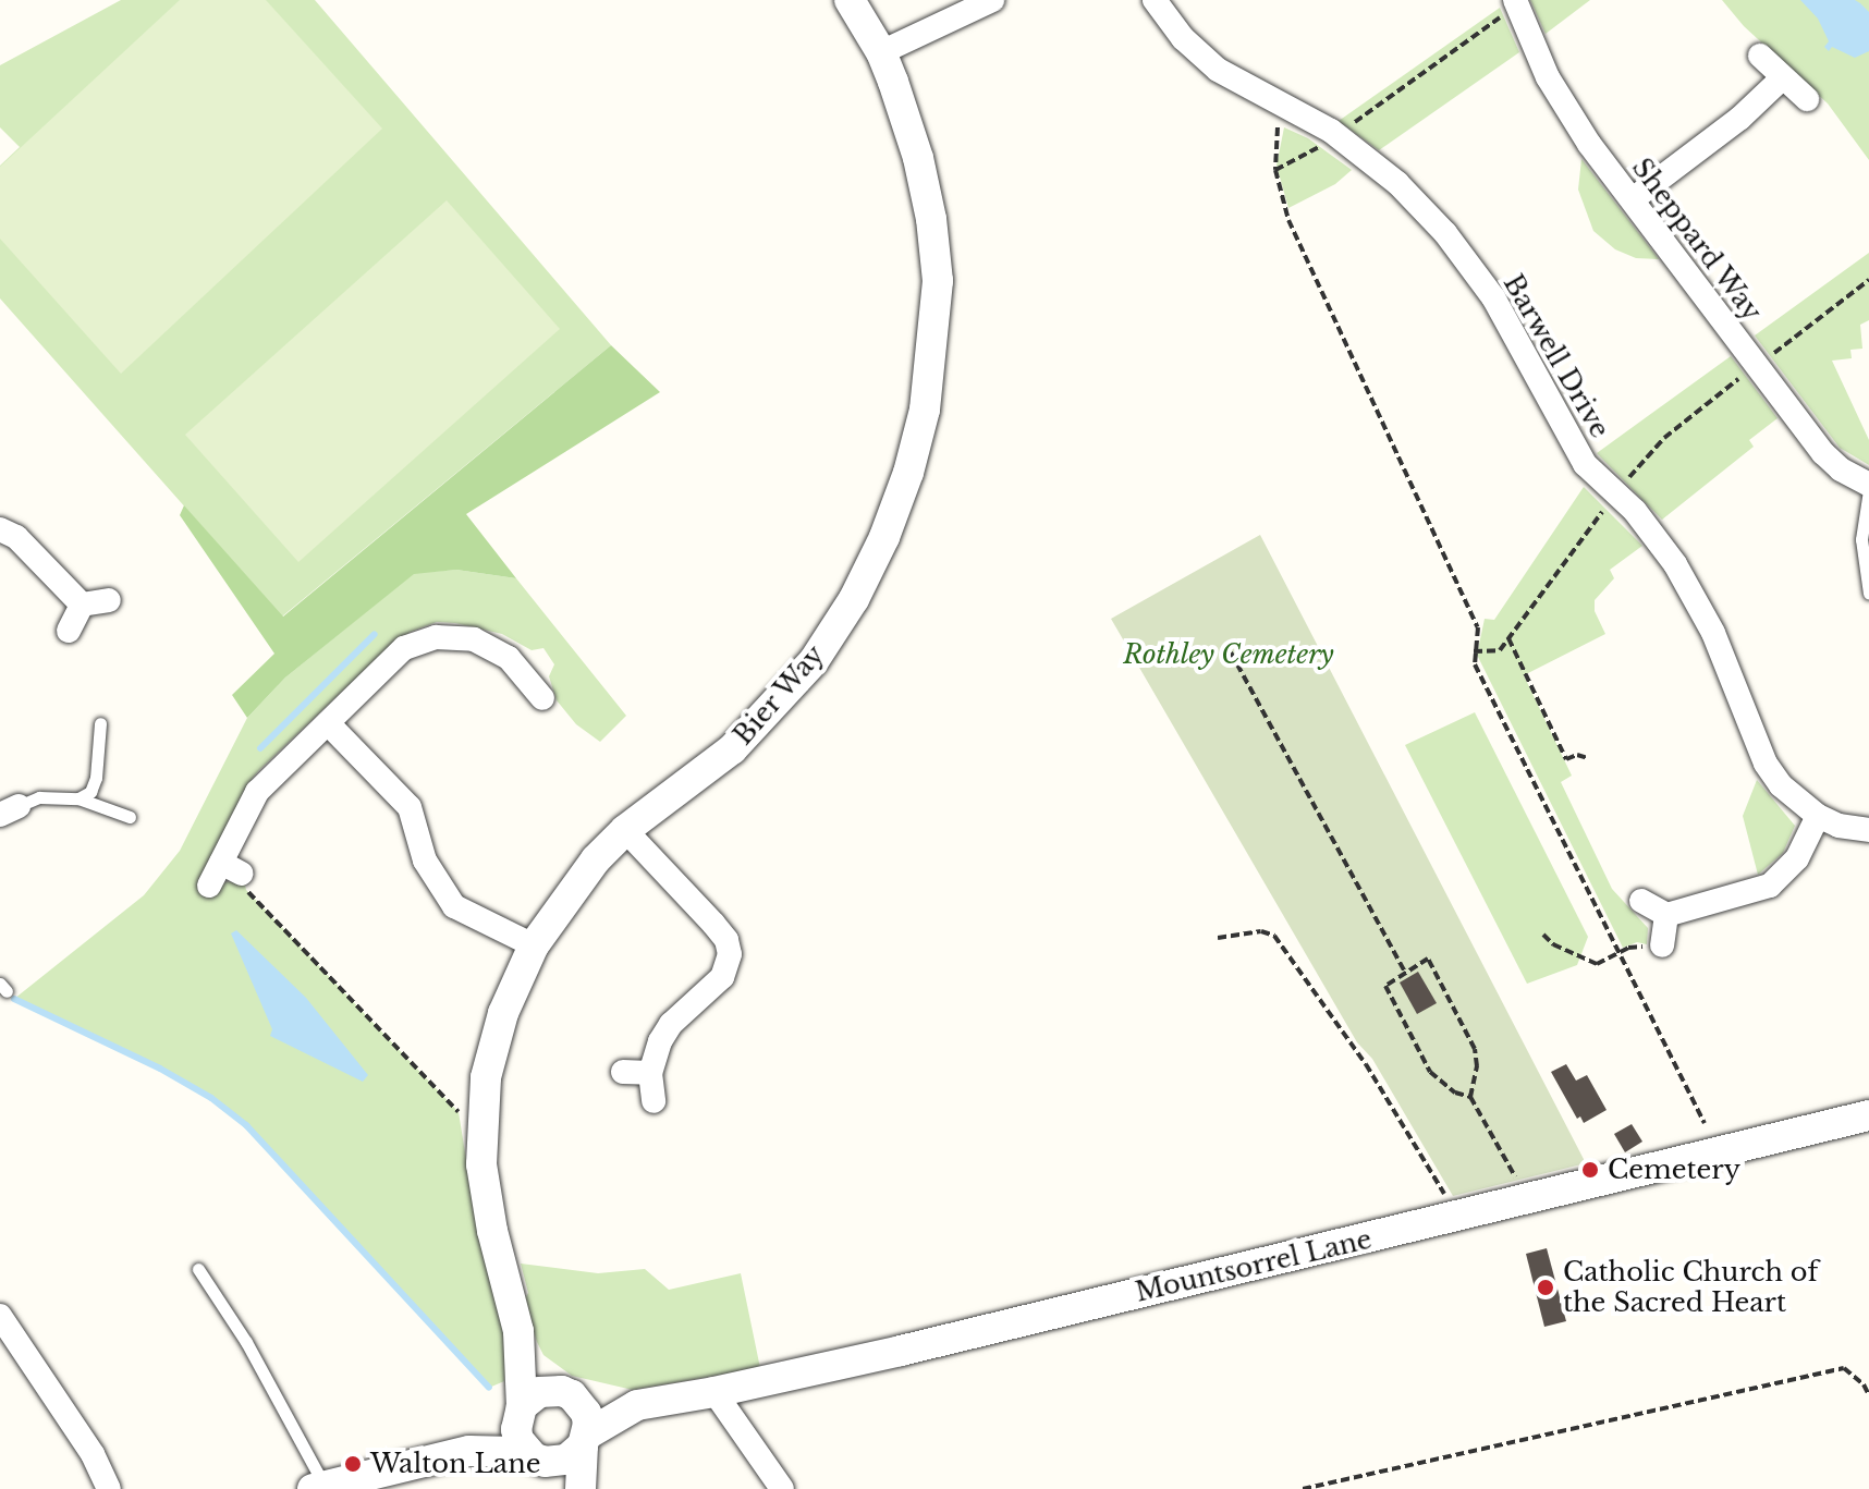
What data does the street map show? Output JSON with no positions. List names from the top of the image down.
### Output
{
  "streets": {
    "street": [
      "Sheppard Way",
      "Barwell Drive",
      "Bier Way",
      "Mountsorrel Lane"
    ]
  },
  "crossings": [
    ["Bier Way", "Mountsorrel Lane"]
  ],
  "parks": ["Rothley Cemetery"],
  "places": ["Cemetery", "Catholic Church of the Sacred Heart", "Walton Lane"]
}
